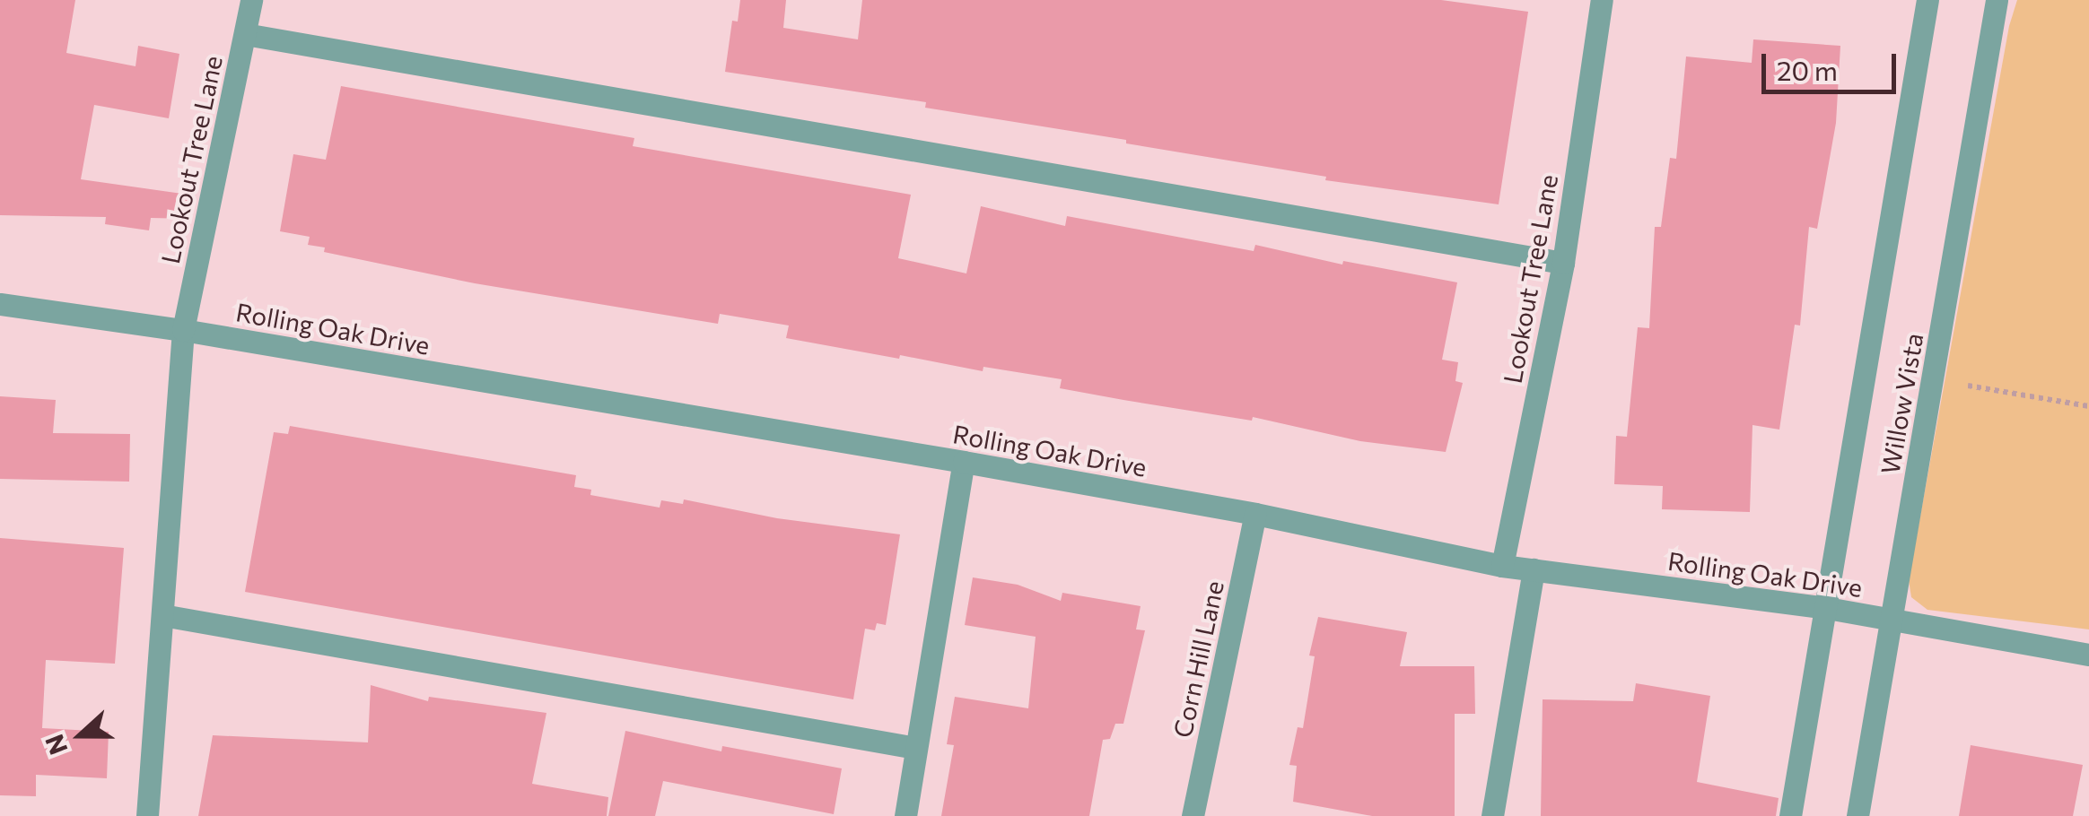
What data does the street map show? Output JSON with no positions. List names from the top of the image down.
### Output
{
  "streets": {
    "street": [
      "Lookout Tree Lane",
      "Rolling Oak Drive",
      "Willow Vista",
      "Corn Hill Lane"
    ]
  },
  "crossings": [
    ["Lookout Tree Lane", "Rolling Oak Drive"],
    ["Rolling Oak Drive", "Willow Vista"],
    ["Rolling Oak Drive", "Corn Hill Lane"]
  ],
  "scale_bar": "20 m",
  "north": "left"
}
